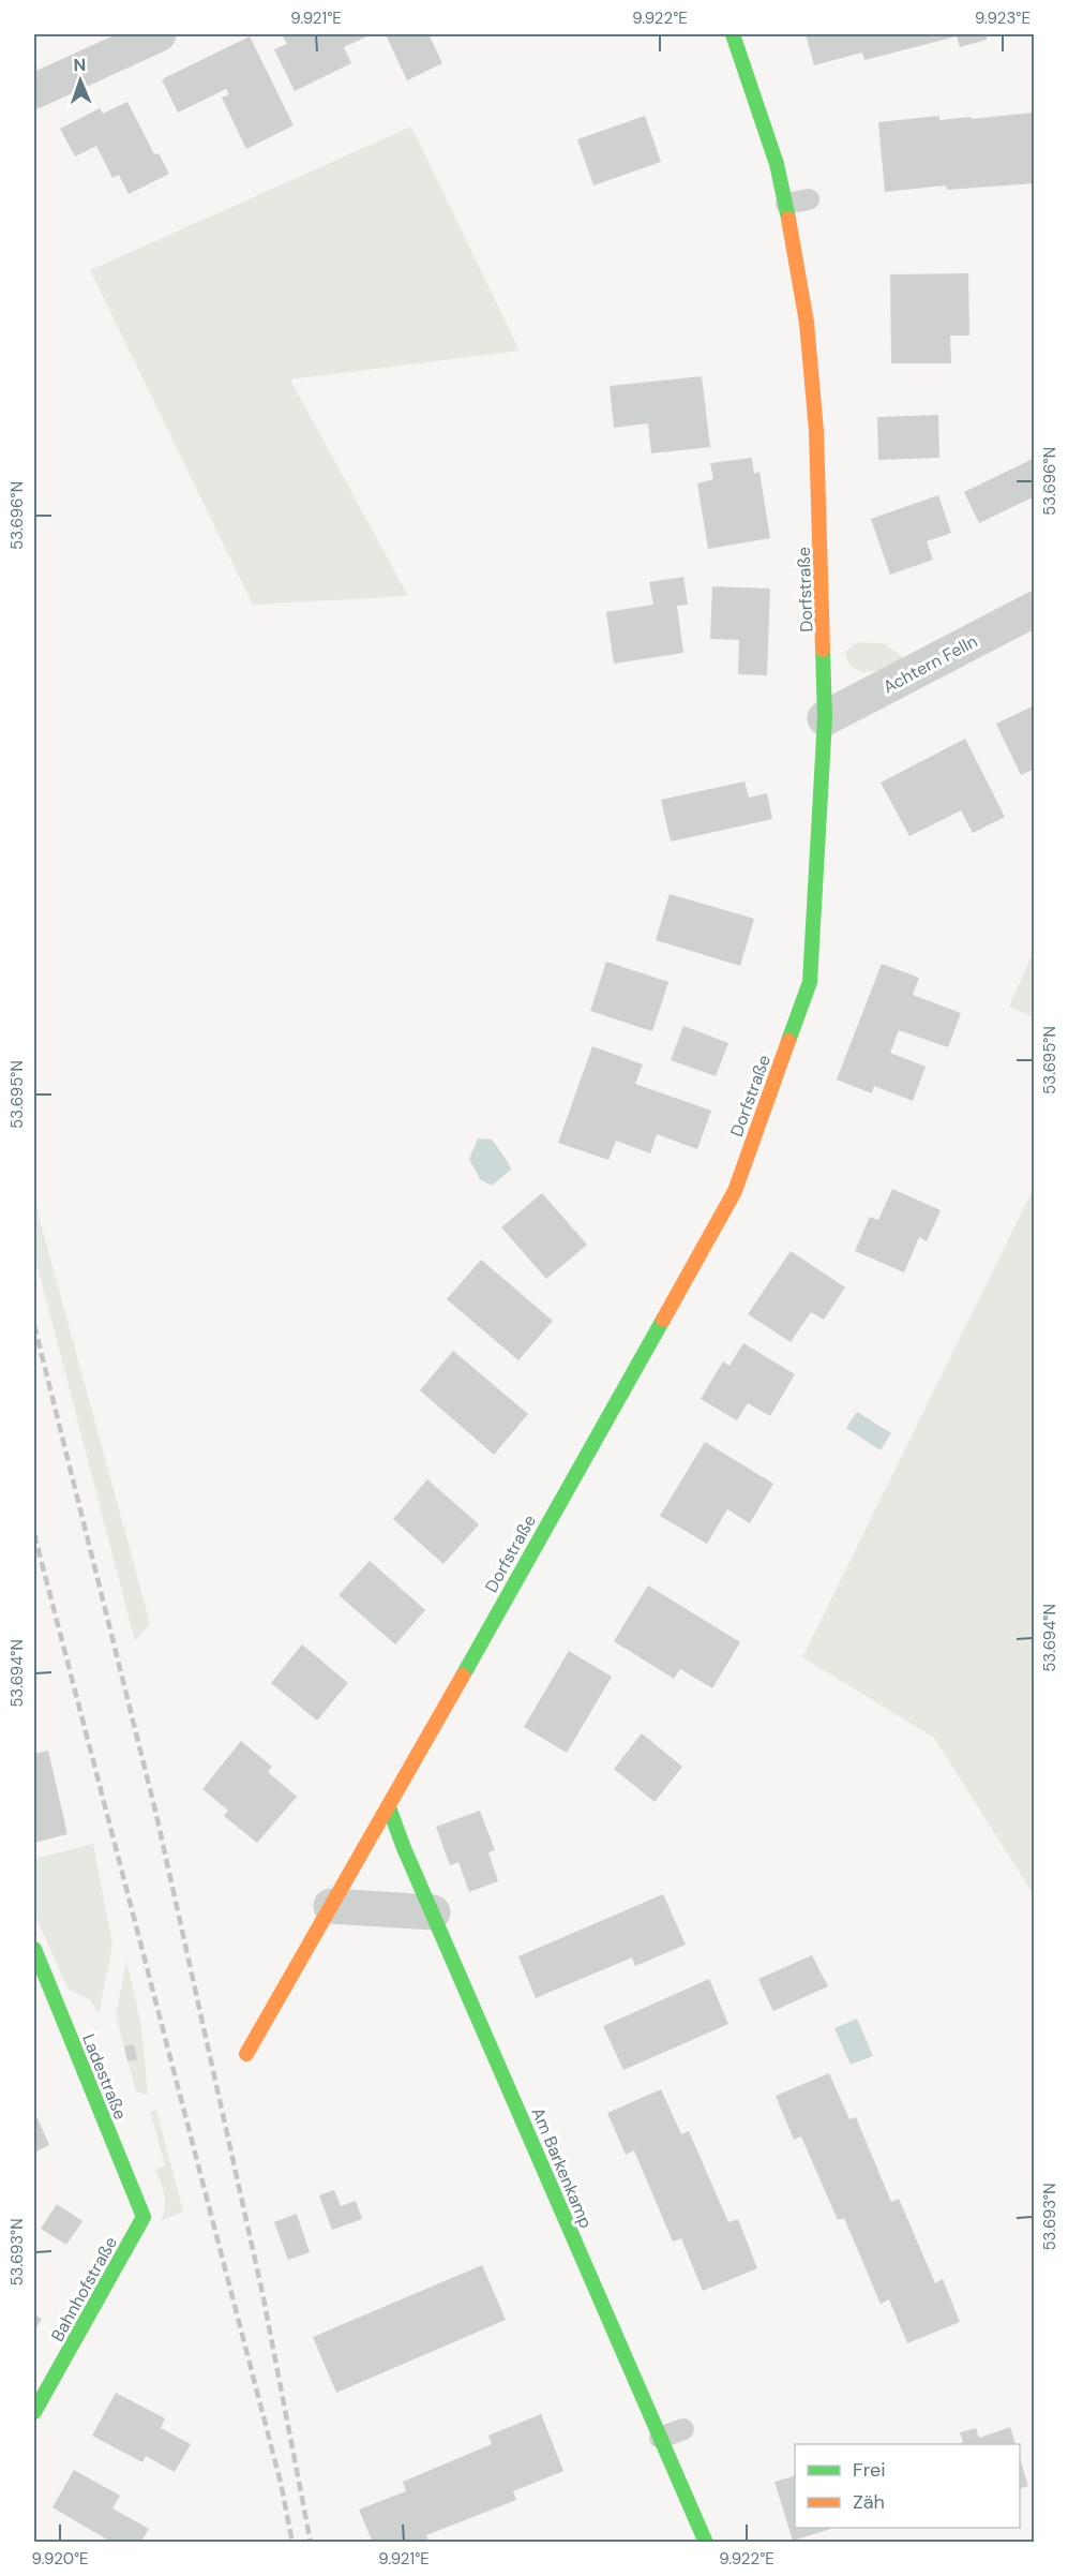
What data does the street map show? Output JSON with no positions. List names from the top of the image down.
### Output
{
  "streets": {
    "street": [
      "Dorfstraße",
      "Achtern Felln",
      "Ladestraße",
      "Am Barkenkamp",
      "Bahnhofstraße"
    ]
  },
  "crossings": [
    ["Dorfstraße", "Achtern Felln"],
    ["Dorfstraße", "Am Barkenkamp"],
    ["Ladestraße", "Bahnhofstraße"]
  ],
  "legend": ["Frei", "Zäh"],
  "north": "top",
  "coordinates": [
    "9.921°E",
    "9.922°E",
    "9.923°E",
    "53.696°N",
    "53.695°N",
    "53.694°N",
    "53.693°N",
    "9.920°E"
  ]
}
